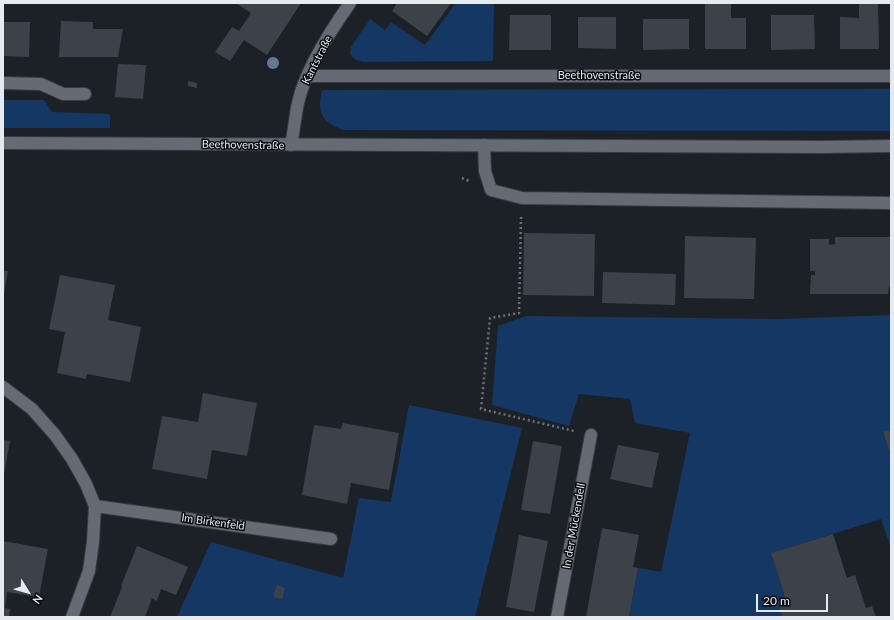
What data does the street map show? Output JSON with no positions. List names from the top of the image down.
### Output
{
  "streets": {
    "street": [
      "Kantstraße",
      "Beethovenstraße",
      "Im Birkenfeld",
      "In der Mückendell"
    ]
  },
  "crossings": [
    ["Kantstraße", "Beethovenstraße"]
  ],
  "scale_bar": "20 m",
  "north": "bottom right"
}
